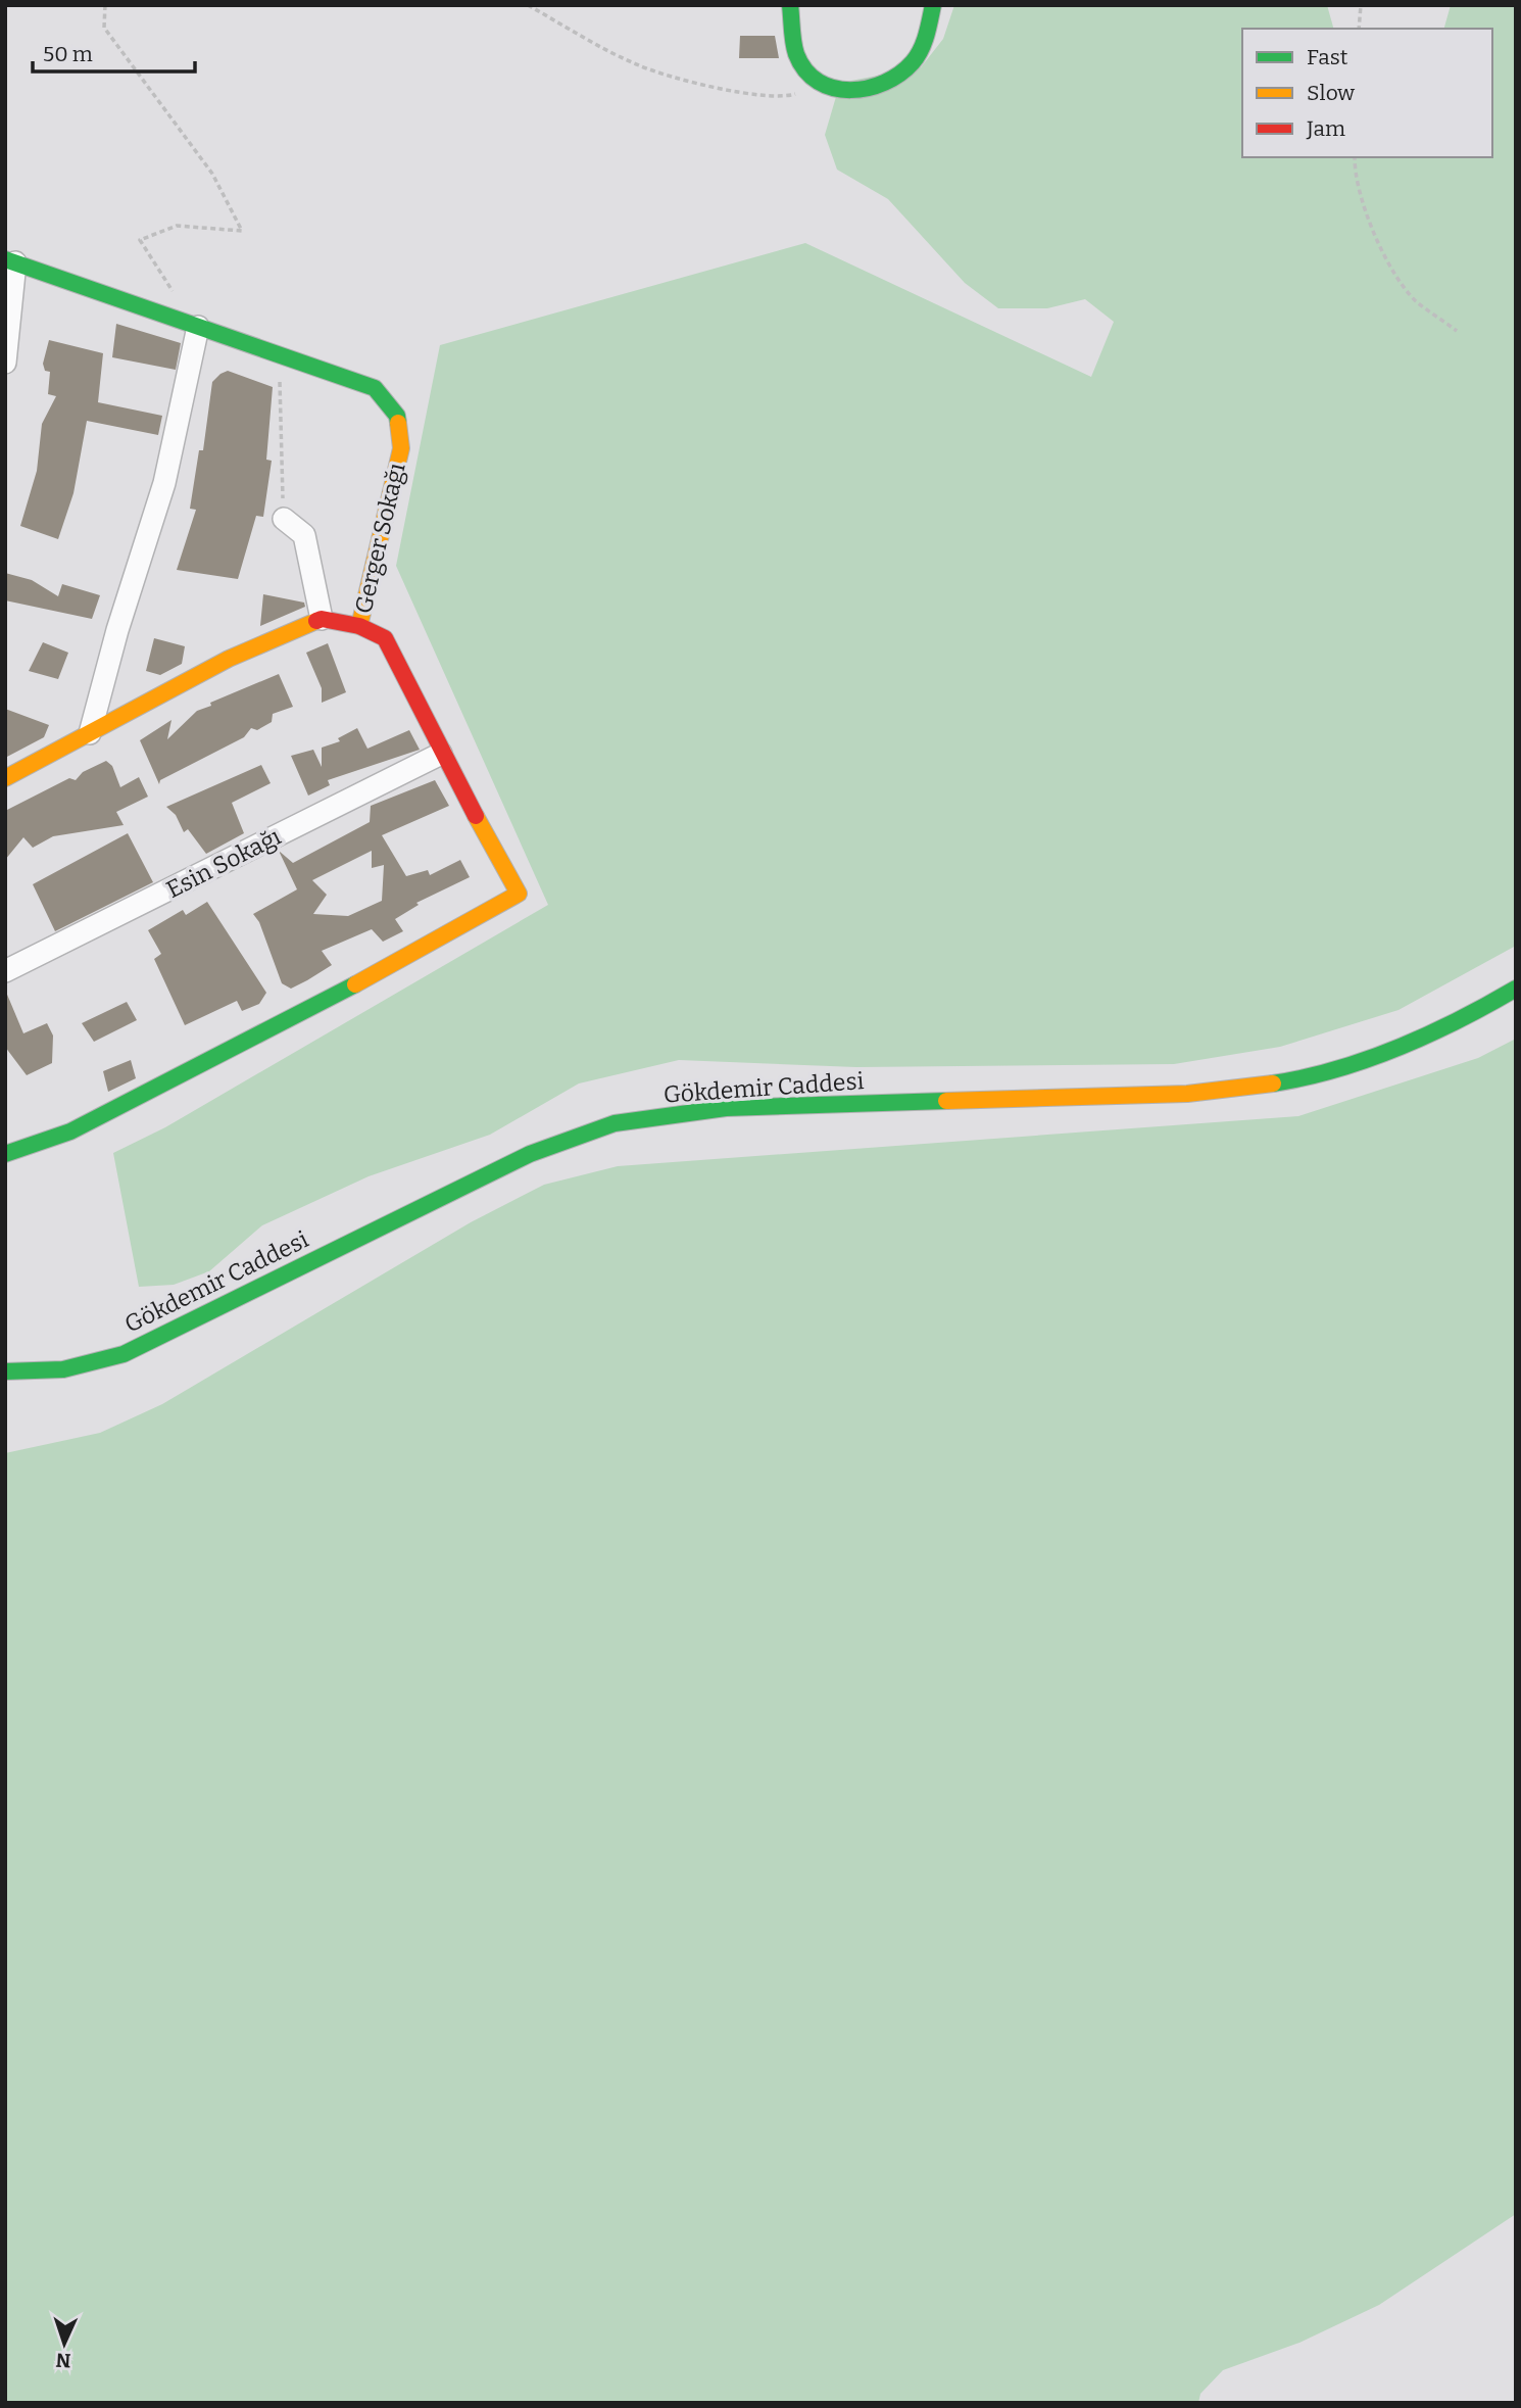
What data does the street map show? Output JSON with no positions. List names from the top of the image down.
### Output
{
  "streets": {
    "street": ["Gerger Sokağı", "Esin Sokağı", "Gökdemir Caddesi"]
  },
  "legend": ["Fast", "Slow", "Jam"],
  "scale_bar": "50 m",
  "north": "bottom"
}
